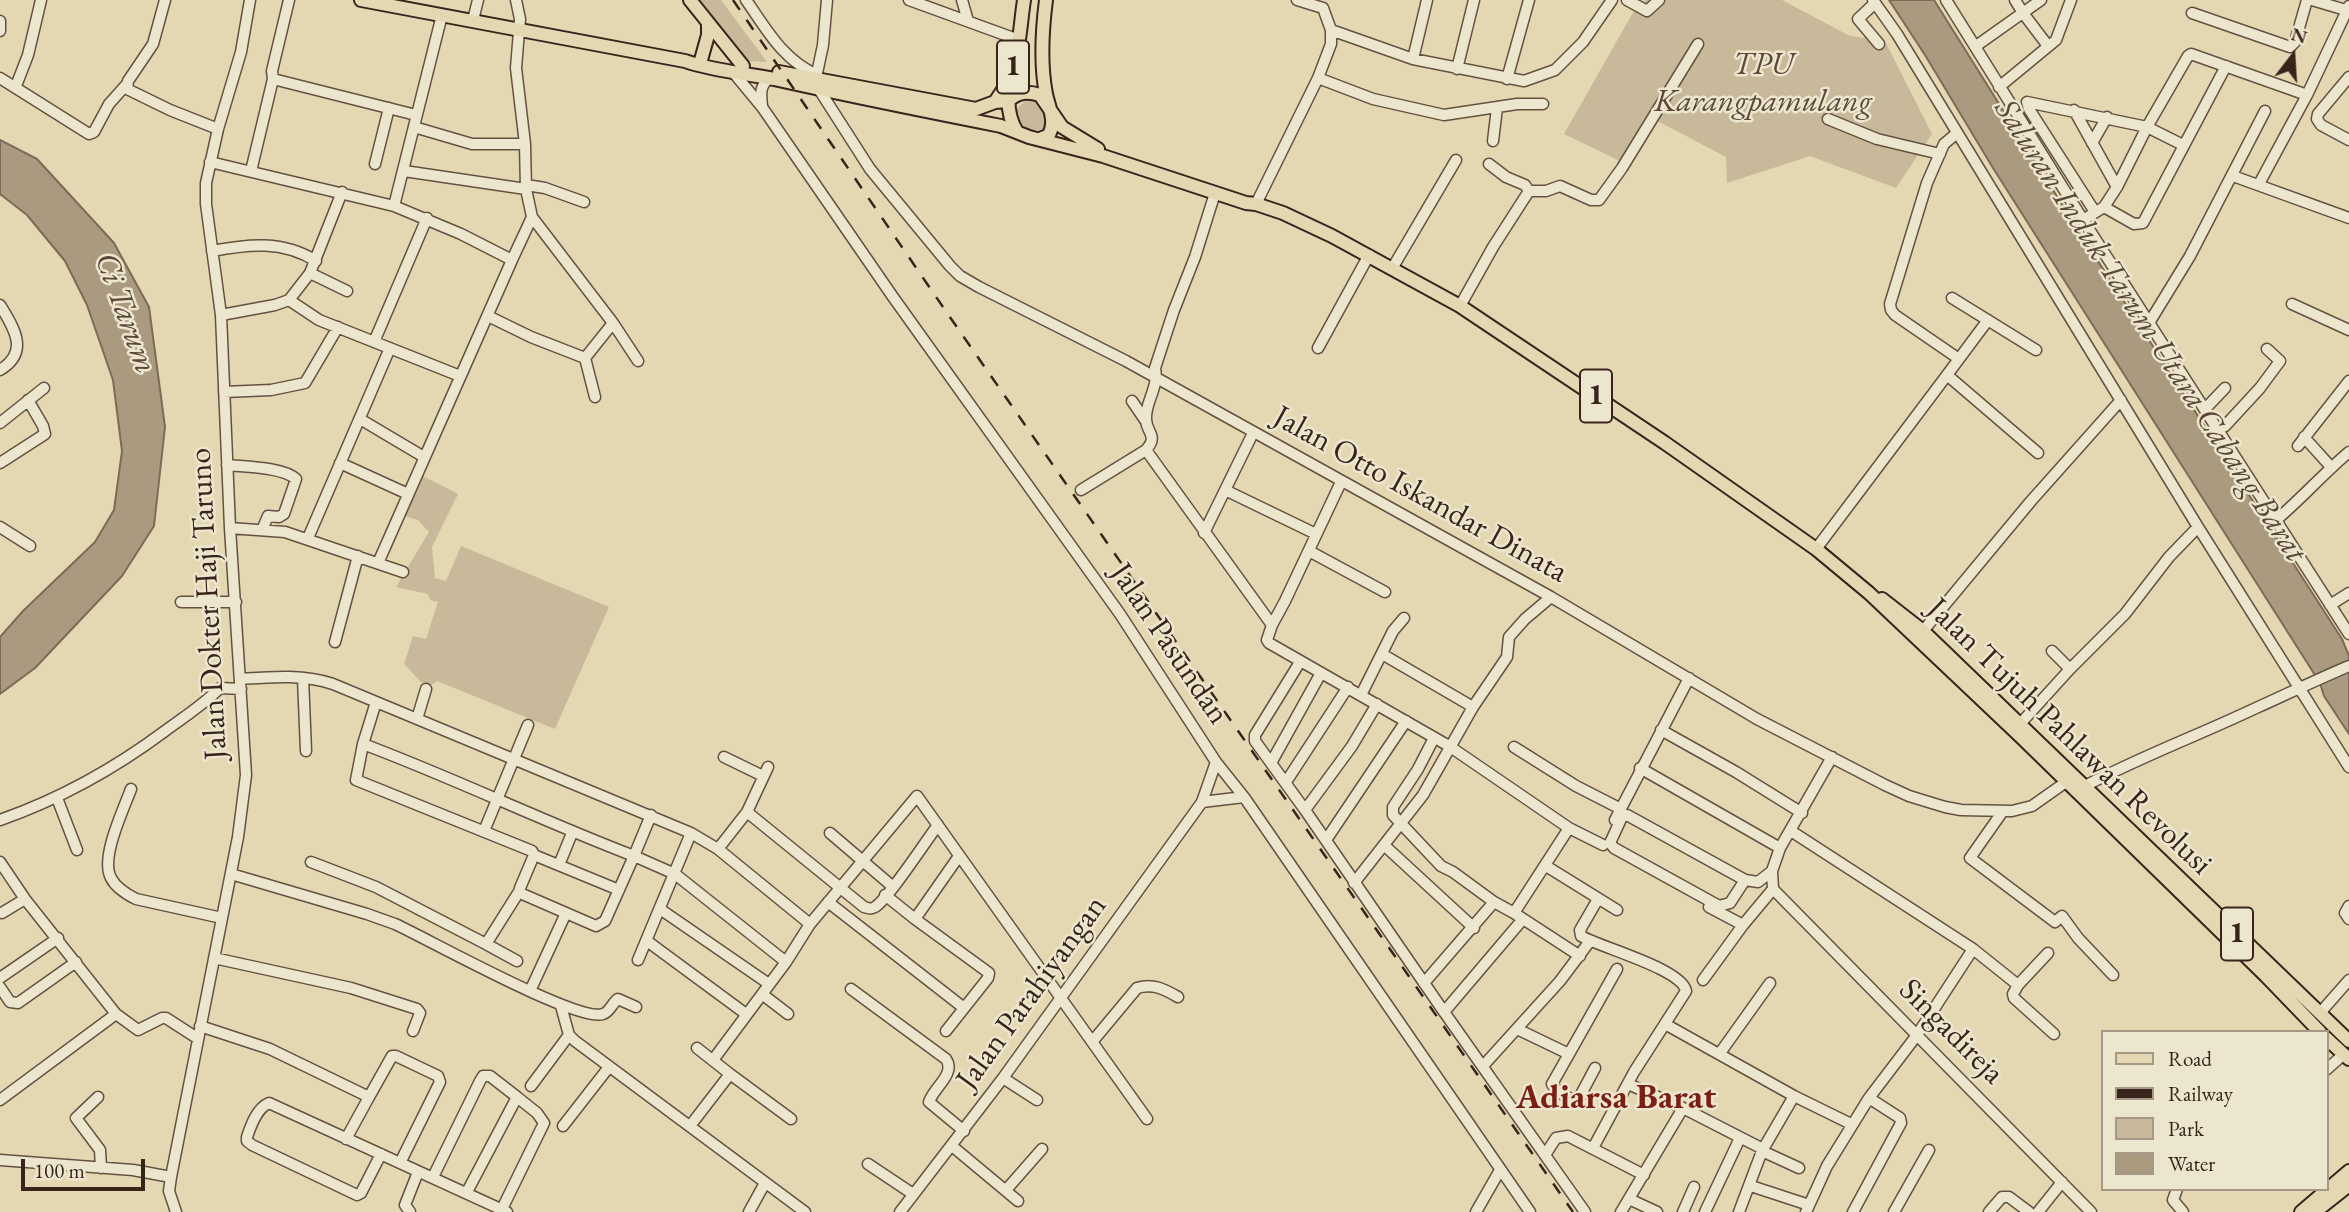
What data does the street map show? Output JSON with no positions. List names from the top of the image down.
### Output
{
  "streets": {
    "main road": ["1", "Jalan Tujuh Pahlawan Revolusi"],
    "street": [
      "Jalan Otto Iskandar Dinata",
      "Jalan Dokter Haji Taruno",
      "Jalan Pasundan",
      "Jalan Parahiyangan",
      "Singadireja"
    ]
  },
  "crossings": [
    ["1", "Jalan Tujuh Pahlawan Revolusi"],
    ["Jalan Otto Iskandar Dinata", "Jalan Tujuh Pahlawan Revolusi"],
    ["Jalan Pasundan", "Jalan Tujuh Pahlawan Revolusi"],
    ["Jalan Pasundan", "Jalan Parahiyangan"]
  ],
  "districts": ["Adiarsa Barat"],
  "water": ["Ci Tarum", "Saluran Induk Tarum Utara Cabang Barat"],
  "parks": ["TPU Karangpamulang"],
  "legend": [
    "Road",
    "Railway",
    "Park",
    "Water"
  ],
  "scale_bar": "100 m",
  "north": "top"
}
